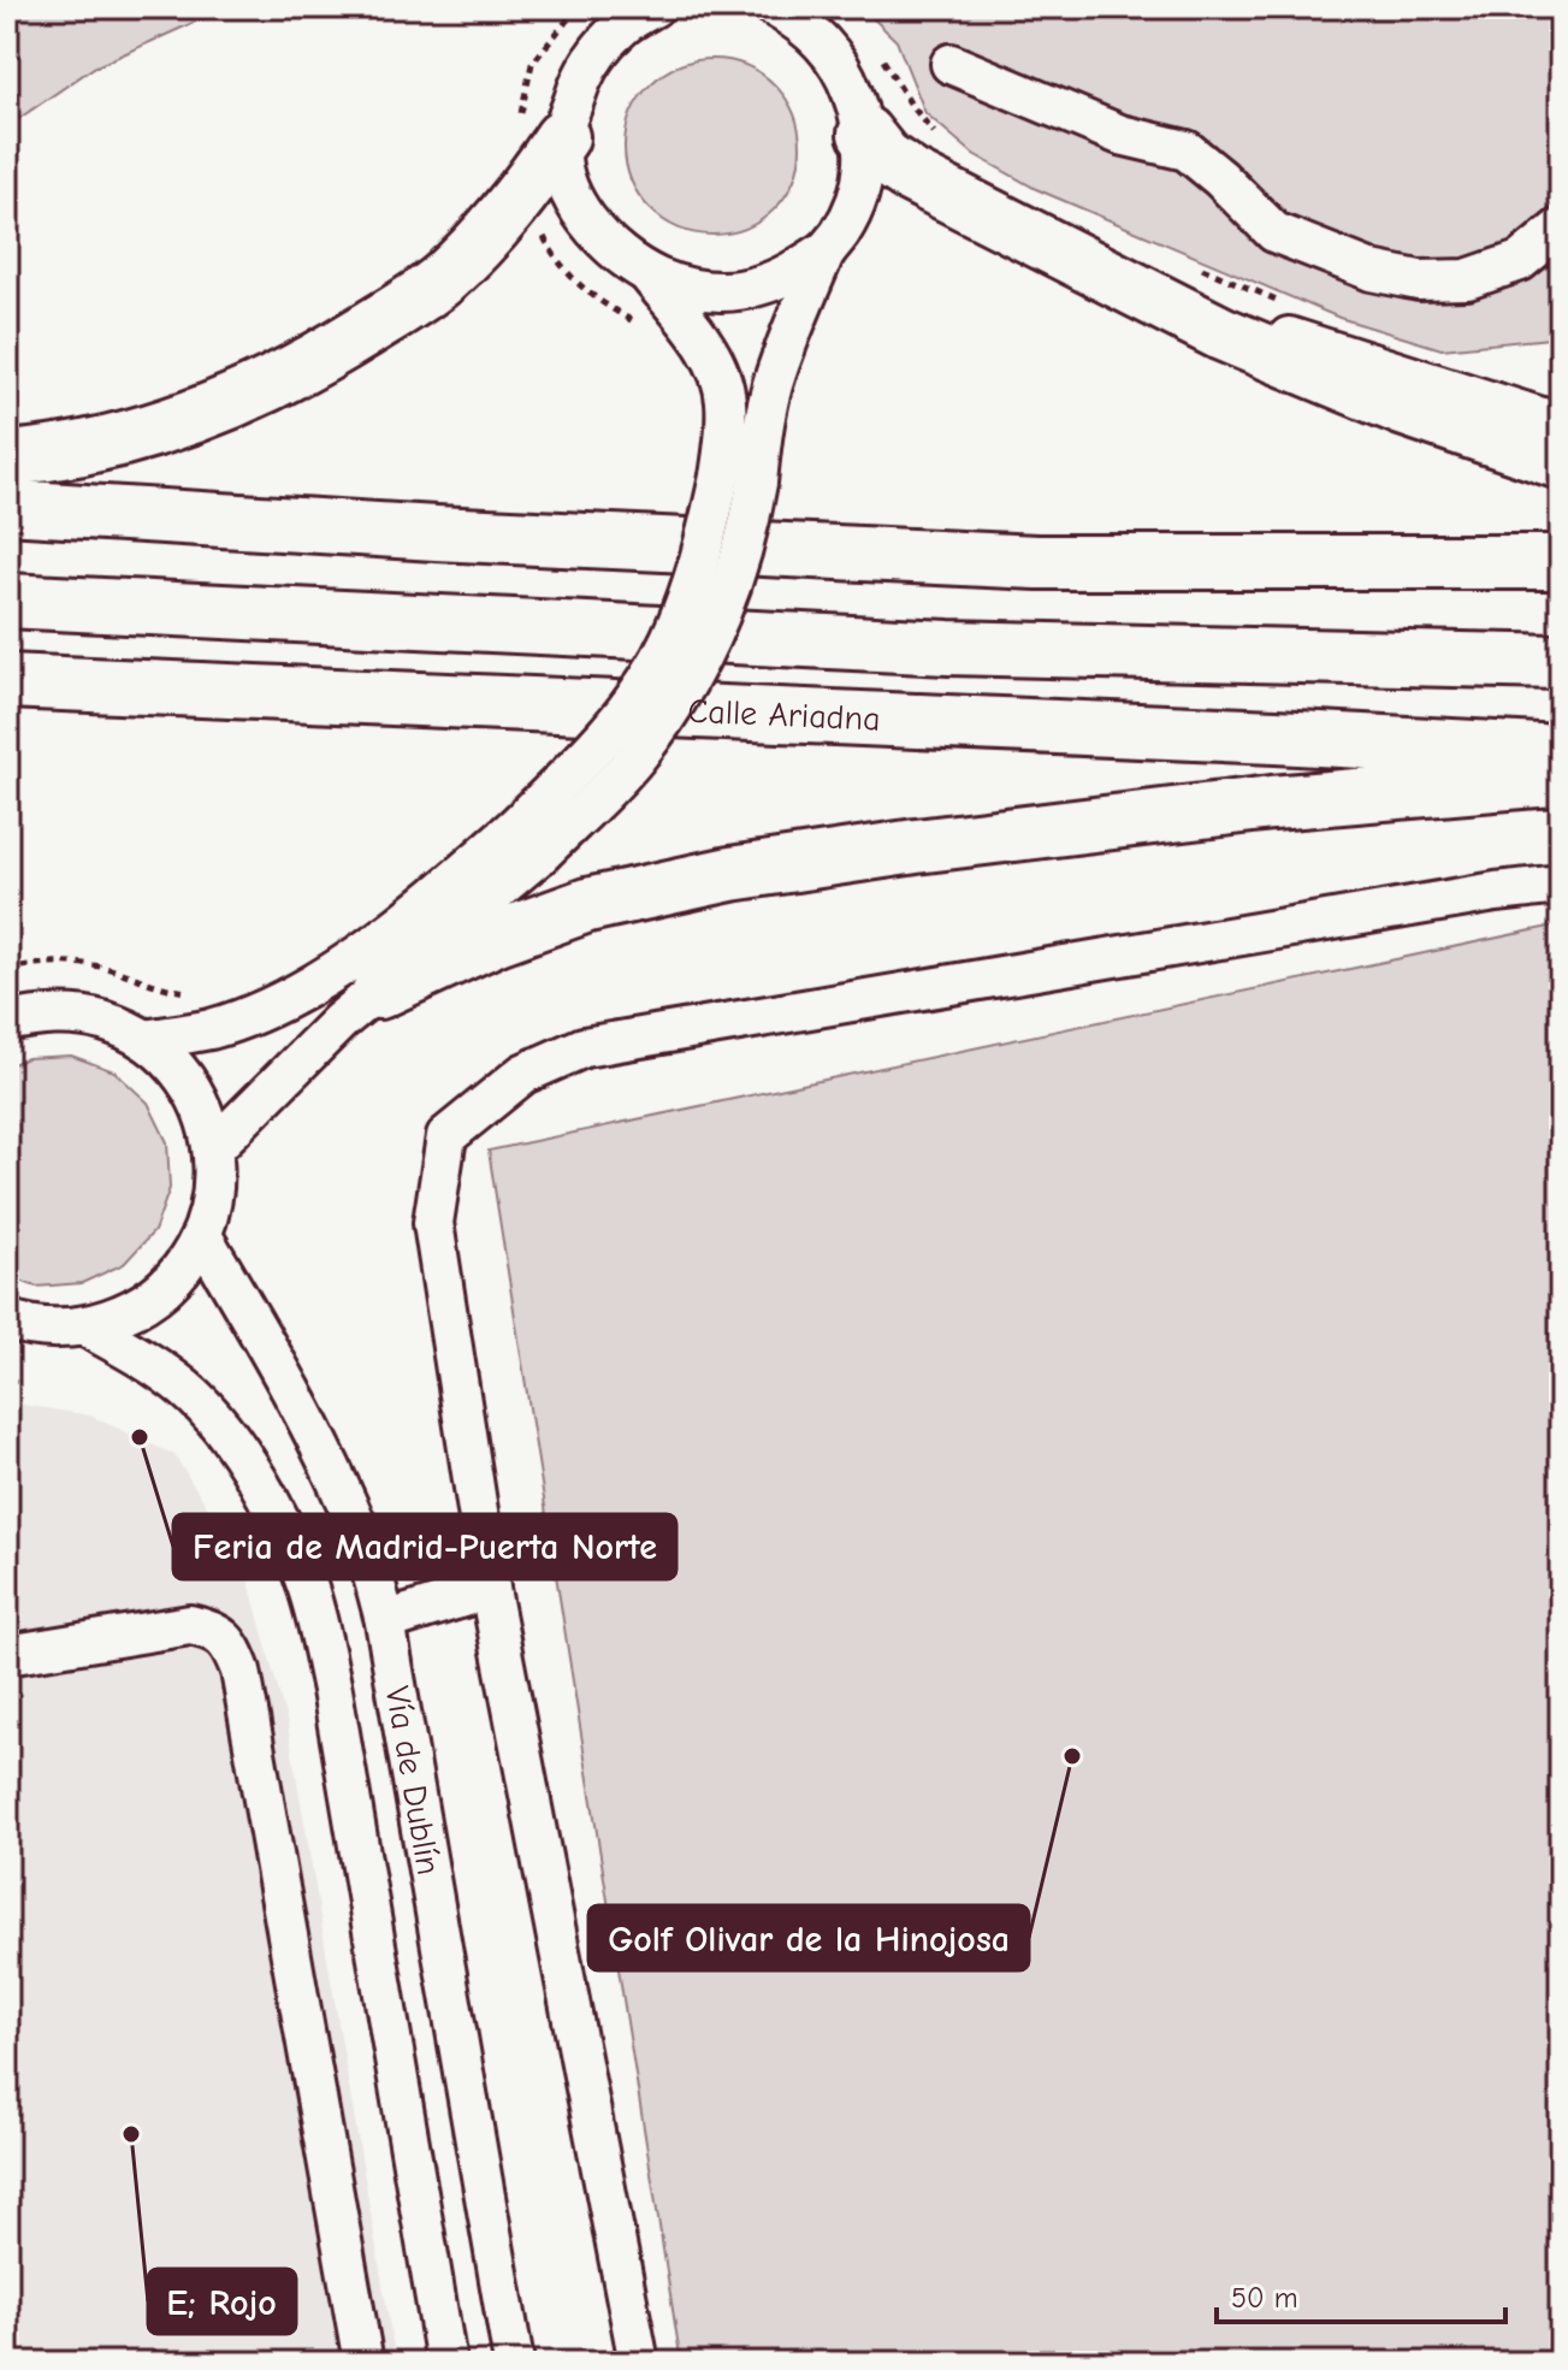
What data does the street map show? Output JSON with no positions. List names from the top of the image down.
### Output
{
  "streets": {
    "highway": ["Calle Ariadna"],
    "street": ["Vía de Dublín"]
  },
  "places": ["Feria de Madrid-Puerta Norte", "Golf Olivar de la Hinojosa", "E; Rojo"],
  "scale_bar": "50 m"
}
